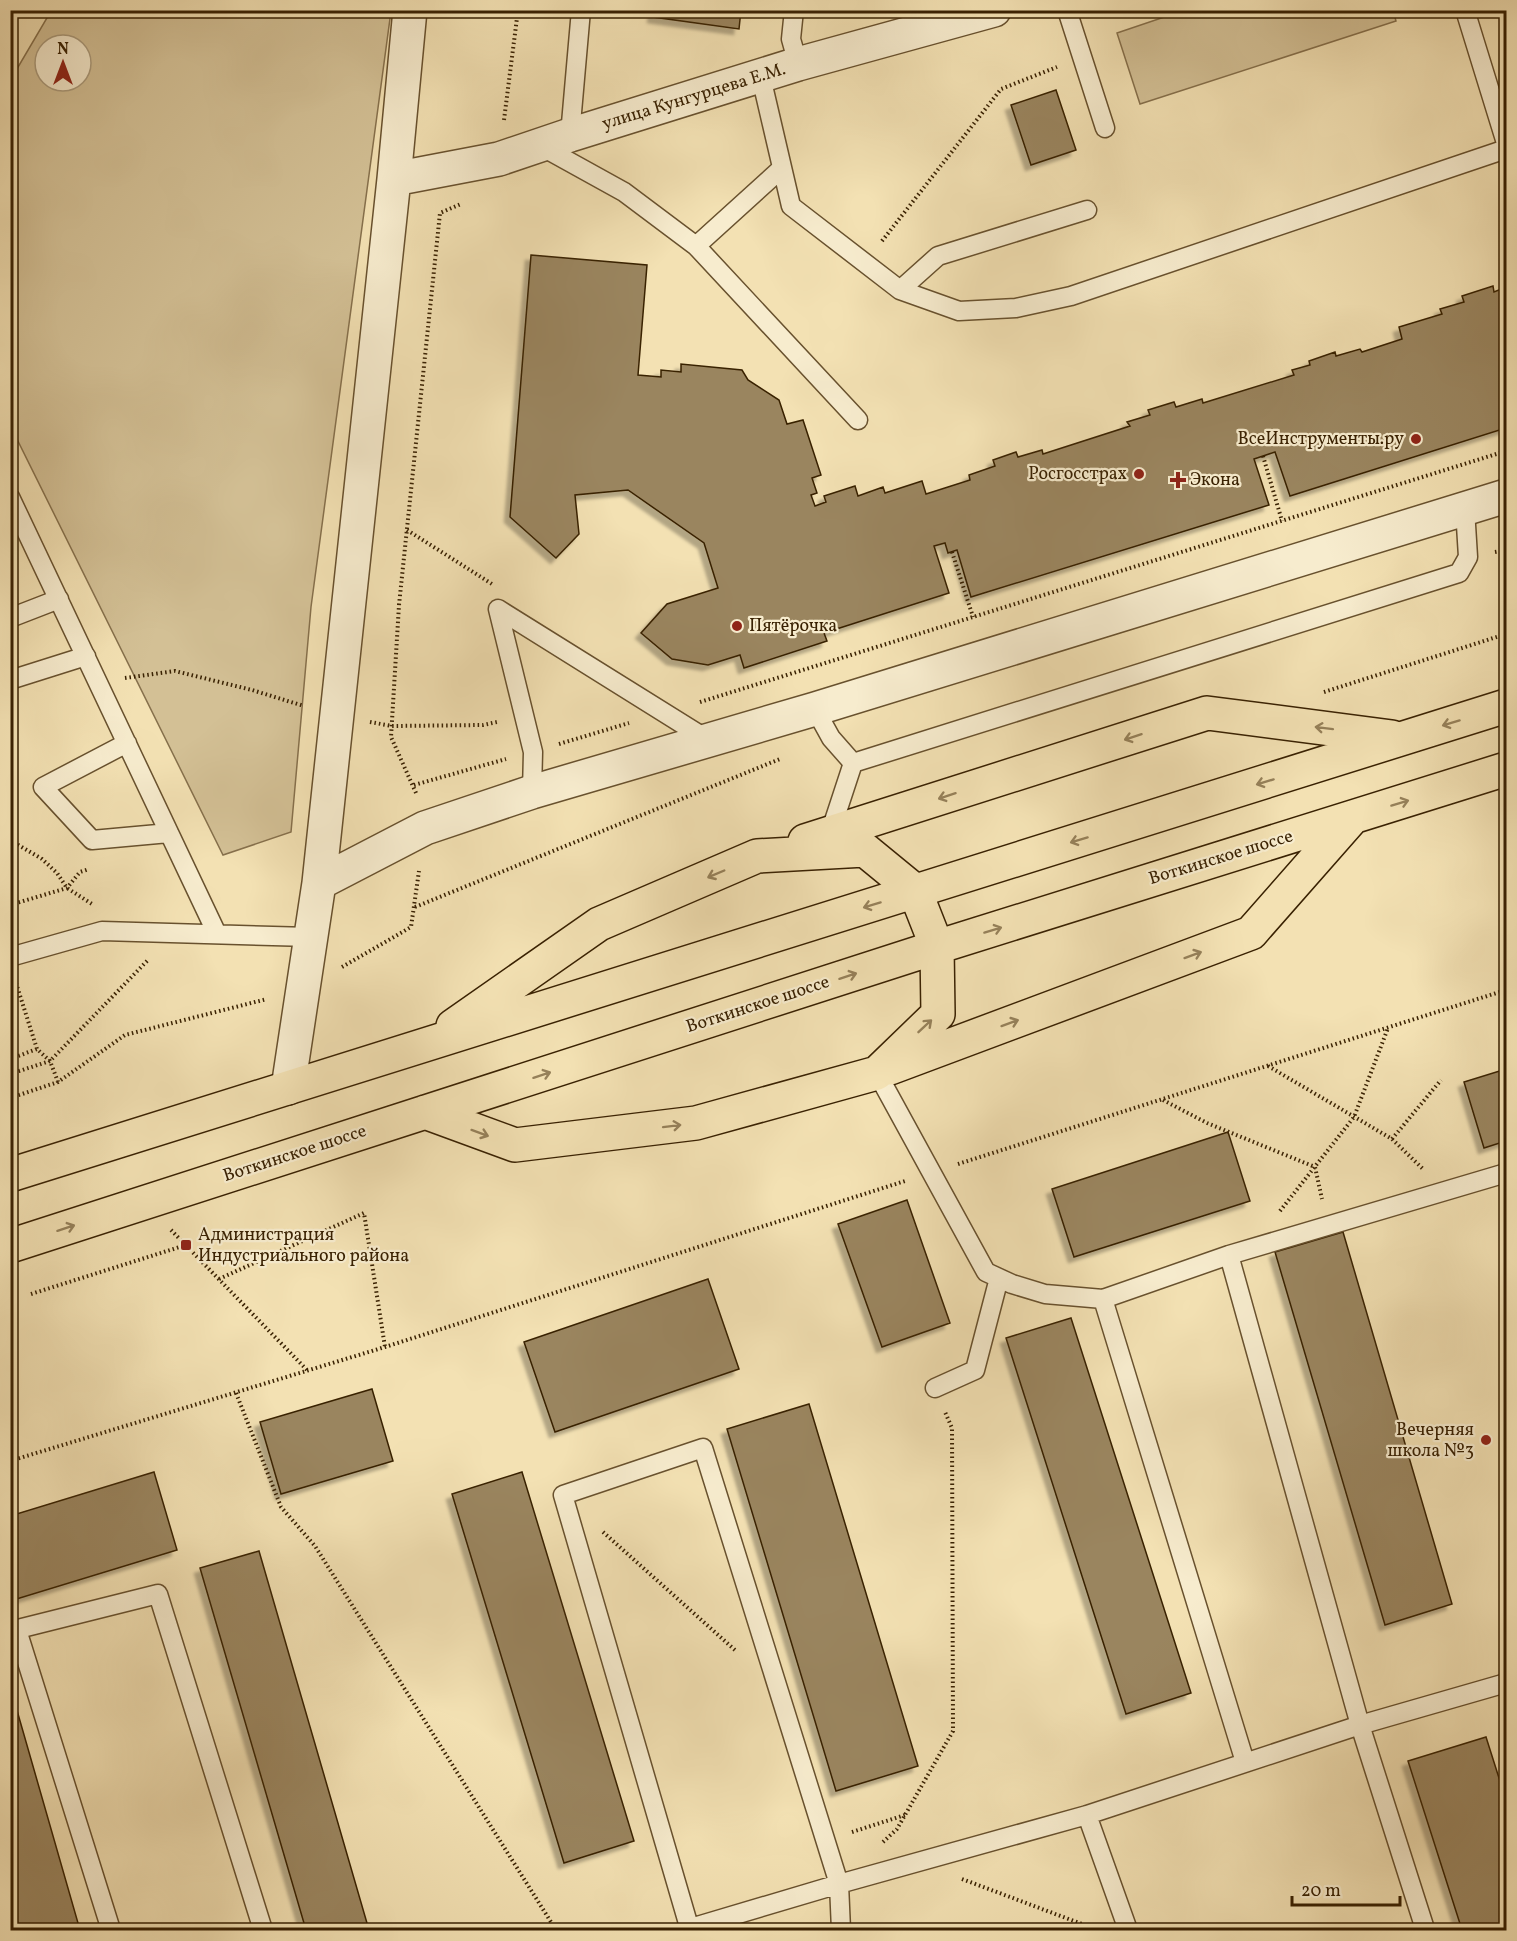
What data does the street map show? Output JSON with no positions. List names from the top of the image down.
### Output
{
  "streets": {
    "main road": ["Воткинское шоссе"],
    "street": ["улица Кунгурцева Е.М."]
  },
  "places": {
    "other": [
      "ВсеИнструменты.ру",
      "Росгосстрах",
      "Пятёрочка",
      "Вечерняя школа №3"
    ],
    "health": ["Экона"],
    "transit": ["Администрация Индустриального района"]
  },
  "scale_bar": "20 m",
  "north": "top"
}
